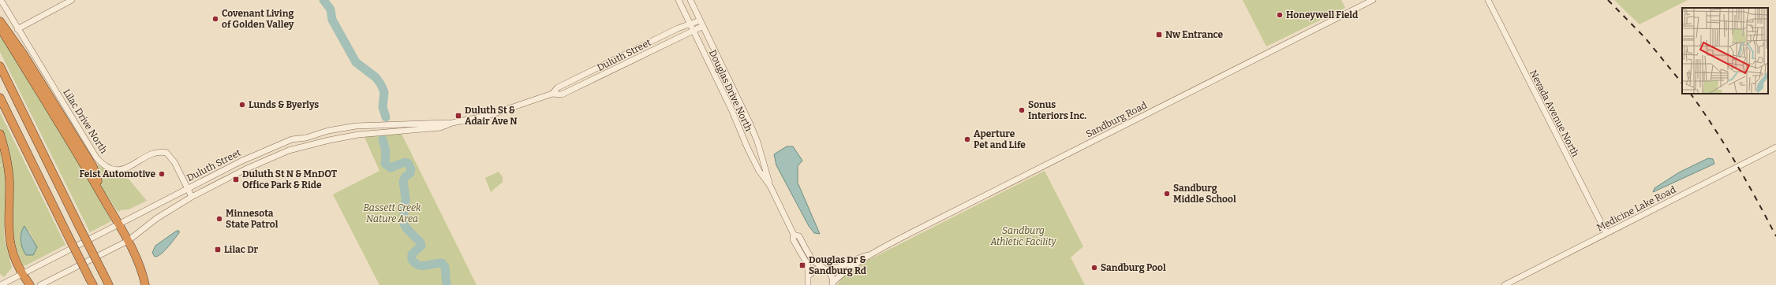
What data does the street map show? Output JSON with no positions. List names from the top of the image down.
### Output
{
  "streets": {
    "street": [
      "Duluth Street",
      "Douglas Drive North",
      "Nevada Avenue North",
      "Sandburg Road",
      "Lilac Drive North",
      "Medicine Lake Road"
    ]
  },
  "crossings": [
    ["Duluth Street", "Douglas Drive North"],
    ["Duluth Street", "Lilac Drive North"],
    ["Douglas Drive North", "Sandburg Road"],
    ["Nevada Avenue North", "Medicine Lake Road"]
  ],
  "parks": ["Bassett Creek Nature Area", "Sandburg Athletic Facility"],
  "places": {
    "other": [
      "Honeywell Field",
      "Covenant Living of Golden Valley",
      "Lunds & Byerlys",
      "Sonus Interiors Inc.",
      "Aperture Pet and Life",
      "Feist Automotive",
      "Sandburg Middle School",
      "Minnesota State Patrol",
      "Sandburg Pool"
    ],
    "transit": [
      "Nw Entrance",
      "Duluth St & Adair Ave N",
      "Duluth St N & MnDOT Office Park & Ride",
      "Lilac Dr",
      "Douglas Dr & Sandburg Rd"
    ]
  }
}
